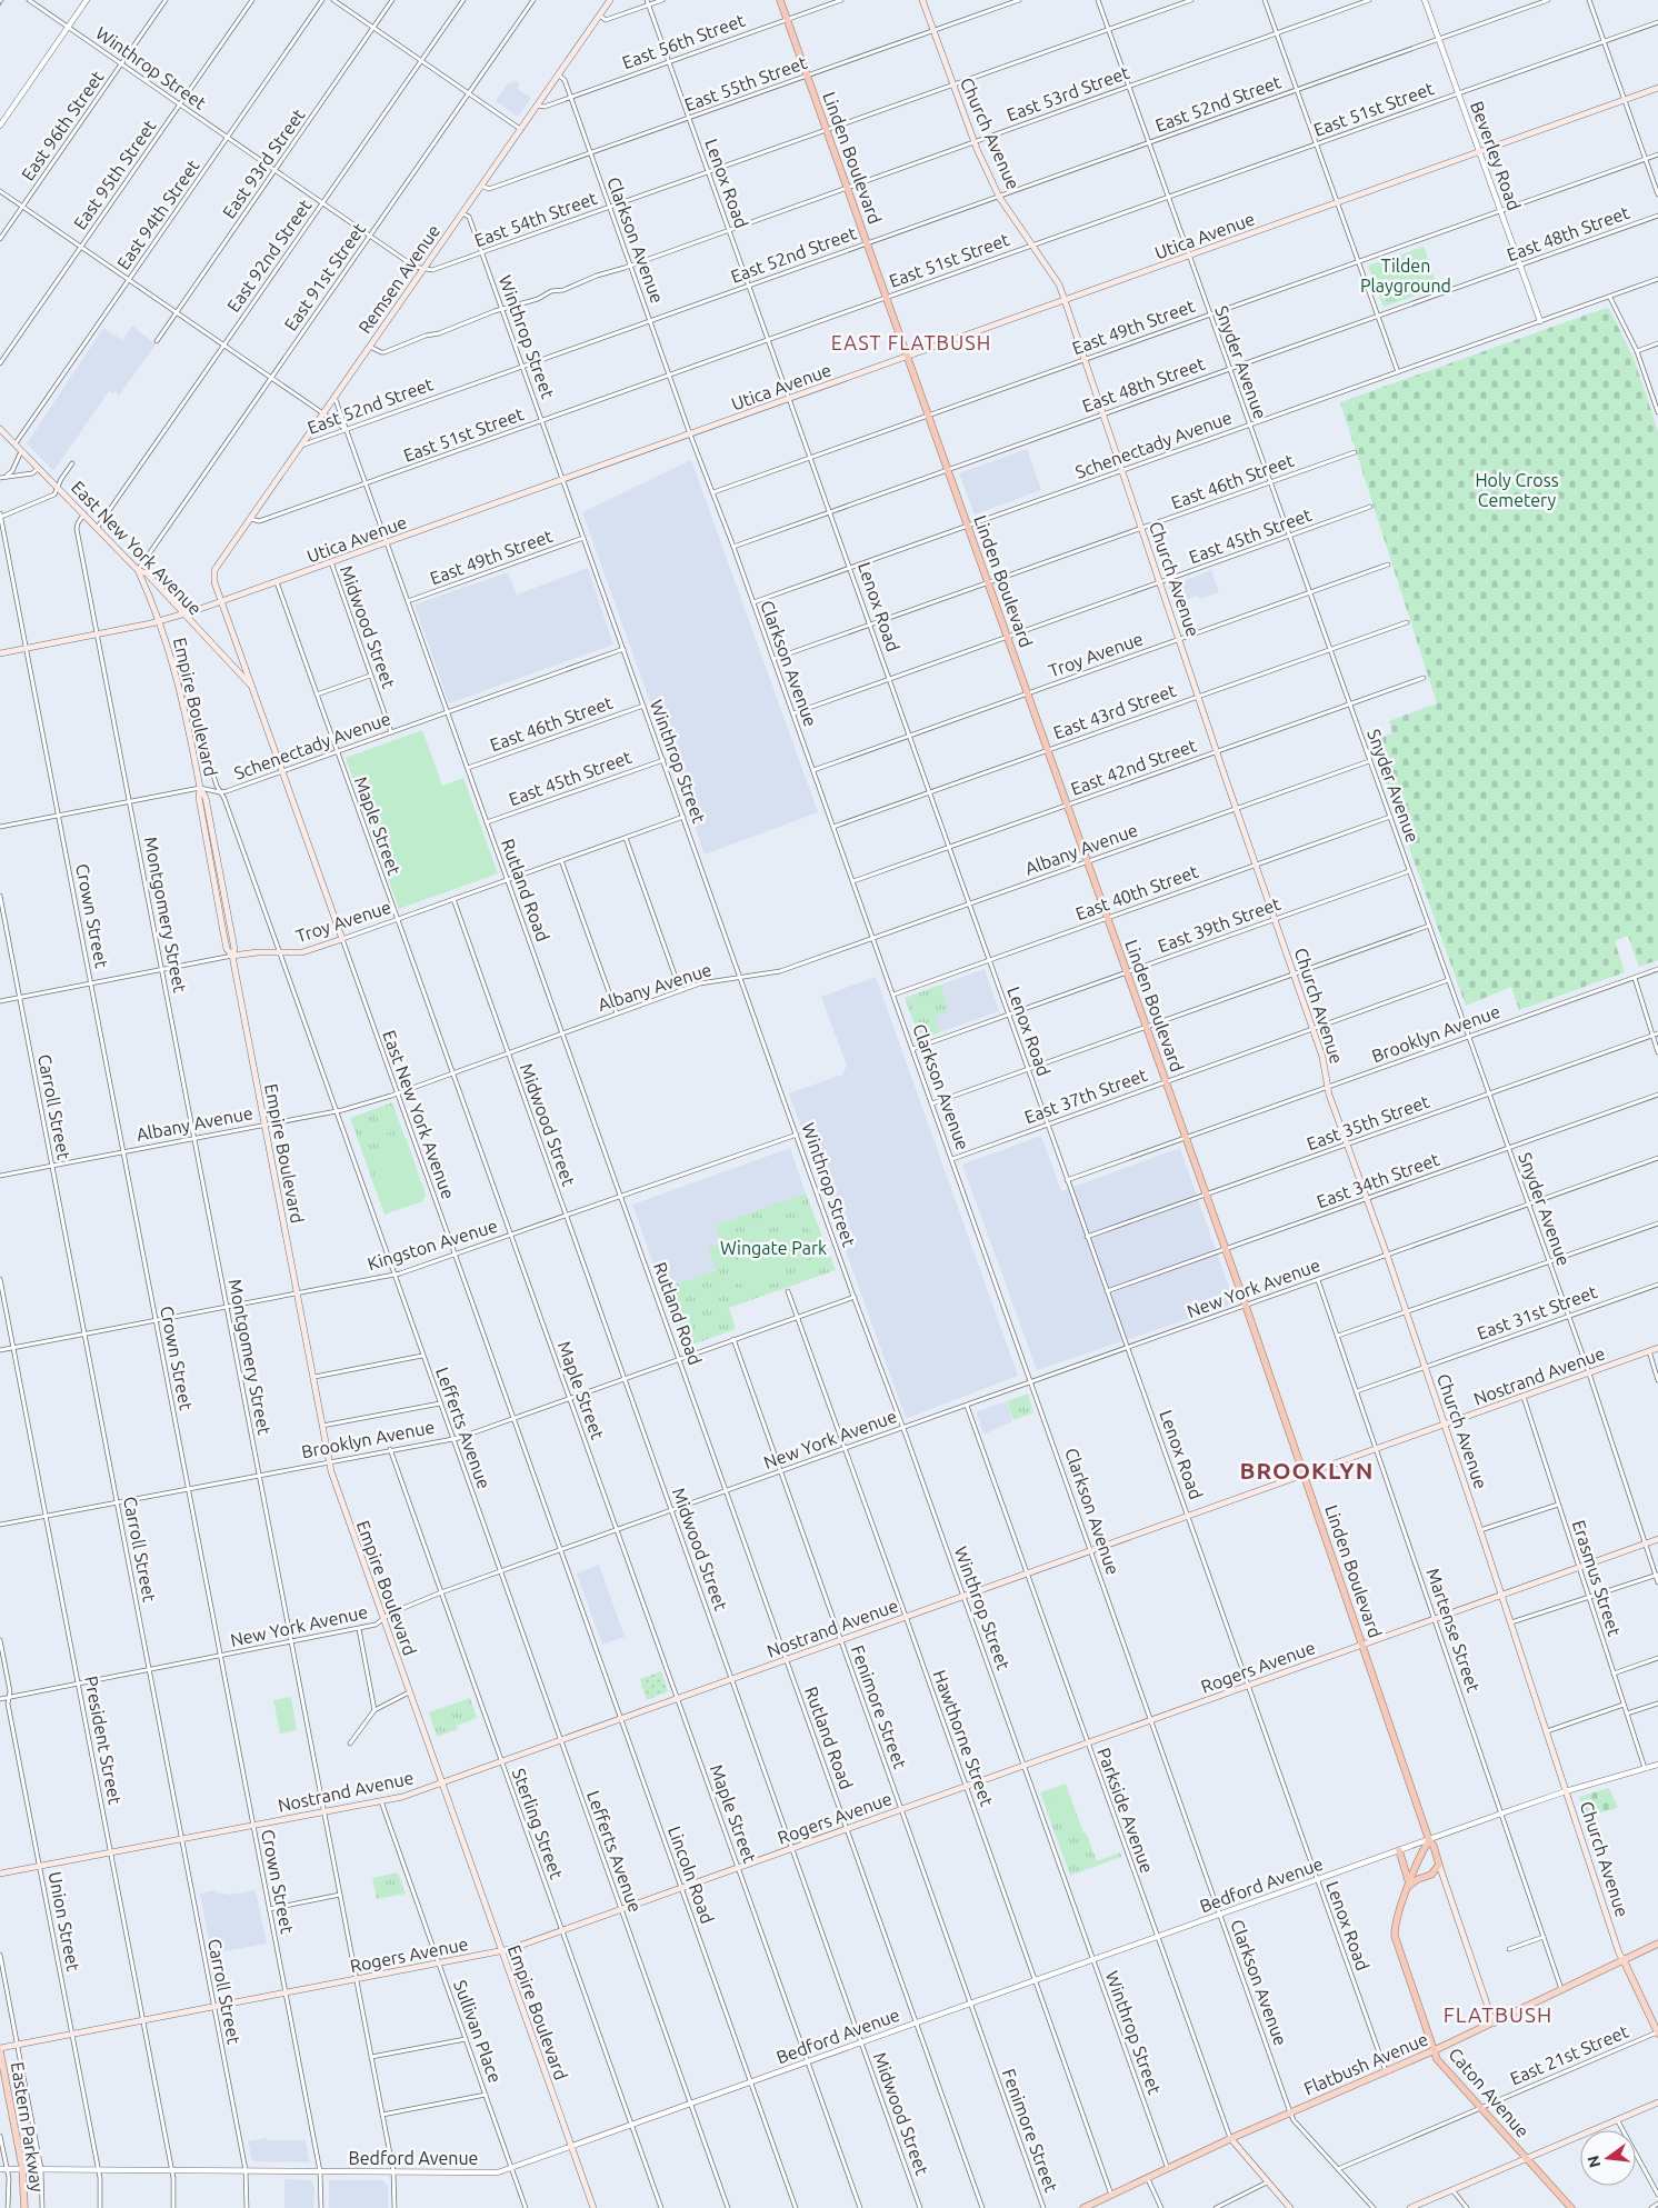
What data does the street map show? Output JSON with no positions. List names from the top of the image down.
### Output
{
  "streets": {
    "highway": ["Linden Boulevard", "Caton Avenue"],
    "main road": [
      "Church Avenue",
      "Utica Avenue",
      "Remsen Avenue",
      "East New York Avenue",
      "Troy Avenue",
      "Empire Boulevard",
      "Nostrand Avenue",
      "Rogers Avenue",
      "Parkside Avenue",
      "Flatbush Avenue",
      "Eastern Parkway"
    ],
    "street": [
      "East 56th Street",
      "Winthrop Street",
      "East 55th Street",
      "East 53rd Street",
      "East 52nd Street",
      "East 51st Street",
      "East 96th Street",
      "Beverley Road",
      "East 93rd Street",
      "East 95th Street",
      "Lenox Road",
      "East 94th Street",
      "East 54th Street",
      "East 48th Street",
      "Clarkson Avenue",
      "East 92nd Street",
      "East 91st Street",
      "East 49th Street",
      "Snyder Avenue",
      "Schenectady Avenue",
      "East 46th Street",
      "East 45th Street",
      "Midwood Street",
      "East 43rd Street",
      "East 42nd Street",
      "Maple Street",
      "Albany Avenue",
      "Rutland Road",
      "East 40th Street",
      "Montgomery Street",
      "Crown Street",
      "East 39th Street",
      "Brooklyn Avenue",
      "East 37th Street",
      "Carroll Street",
      "East 35th Street",
      "East 34th Street",
      "Kingston Avenue",
      "New York Avenue",
      "East 31st Street",
      "Lefferts Avenue",
      "Erasmus Street",
      "Martense Street",
      "Fenimore Street",
      "Hawthorne Street",
      "President Street",
      "Sterling Street",
      "Lincoln Road",
      "Bedford Avenue",
      "Union Street",
      "Sullivan Place",
      "East 21st Street"
    ]
  },
  "crossings": [
    ["East 56th Street", "Linden Boulevard"],
    ["East 56th Street", "Lenox Road"],
    ["East 56th Street", "Clarkson Avenue"],
    ["East 56th Street", "Remsen Avenue"],
    ["Winthrop Street", "East 53rd Street"],
    ["Winthrop Street", "East 52nd Street"],
    ["Winthrop Street", "East 51st Street"],
    ["Winthrop Street", "East 96th Street"],
    ["Winthrop Street", "East 93rd Street"],
    ["Winthrop Street", "East 95th Street"],
    ["Winthrop Street", "East 94th Street"],
    ["Winthrop Street", "East 54th Street"],
    ["Winthrop Street", "Utica Avenue"],
    ["Winthrop Street", "East 92nd Street"],
    ["Winthrop Street", "East 91st Street"],
    ["Winthrop Street", "Remsen Avenue"],
    ["Winthrop Street", "East 49th Street"],
    ["Winthrop Street", "Schenectady Avenue"],
    ["Winthrop Street", "East 46th Street"],
    ["Winthrop Street", "East 45th Street"],
    ["Winthrop Street", "Troy Avenue"],
    ["Winthrop Street", "Albany Avenue"],
    ["Winthrop Street", "Brooklyn Avenue"],
    ["Winthrop Street", "Kingston Avenue"],
    ["Winthrop Street", "New York Avenue"],
    ["Winthrop Street", "Nostrand Avenue"],
    ["Winthrop Street", "Rogers Avenue"],
    ["Winthrop Street", "Bedford Avenue"],
    ["Winthrop Street", "Flatbush Avenue"],
    ["East 55th Street", "Church Avenue"],
    ["East 55th Street", "Linden Boulevard"],
    ["East 55th Street", "Lenox Road"],
    ["East 55th Street", "Clarkson Avenue"],
    ["East 55th Street", "Remsen Avenue"],
    ["East 53rd Street", "Church Avenue"],
    ["East 53rd Street", "Linden Boulevard"],
    ["East 53rd Street", "Lenox Road"],
    ["East 53rd Street", "Clarkson Avenue"],
    ["East 53rd Street", "Remsen Avenue"],
    ["East 53rd Street", "Snyder Avenue"],
    ["East 52nd Street", "Church Avenue"],
    ["East 52nd Street", "Beverley Road"],
    ["East 52nd Street", "Linden Boulevard"],
    ["East 52nd Street", "Lenox Road"],
    ["East 52nd Street", "Clarkson Avenue"],
    ["East 52nd Street", "Remsen Avenue"],
    ["East 52nd Street", "Snyder Avenue"],
    ["East 52nd Street", "Rutland Road"],
    ["East 51st Street", "Church Avenue"],
    ["East 51st Street", "Beverley Road"],
    ["East 51st Street", "Linden Boulevard"],
    ["East 51st Street", "Lenox Road"],
    ["East 51st Street", "Clarkson Avenue"],
    ["East 51st Street", "Remsen Avenue"],
    ["East 51st Street", "Snyder Avenue"],
    ["East 51st Street", "Rutland Road"],
    ["Church Avenue", "East 54th Street"],
    ["Church Avenue", "East 48th Street"],
    ["Church Avenue", "Utica Avenue"],
    ["Church Avenue", "East 49th Street"],
    ["Church Avenue", "Schenectady Avenue"],
    ["Church Avenue", "East 46th Street"],
    ["Church Avenue", "East 45th Street"],
    ["Church Avenue", "Troy Avenue"],
    ["Church Avenue", "East 43rd Street"],
    ["Church Avenue", "East 42nd Street"],
    ["Church Avenue", "Albany Avenue"],
    ["Church Avenue", "East 40th Street"],
    ["Church Avenue", "East 39th Street"],
    ["Church Avenue", "Brooklyn Avenue"],
    ["Church Avenue", "East 37th Street"],
    ["Church Avenue", "East 35th Street"],
    ["Church Avenue", "East 34th Street"],
    ["Church Avenue", "New York Avenue"],
    ["Church Avenue", "East 31st Street"],
    ["Church Avenue", "Nostrand Avenue"],
    ["Church Avenue", "Rogers Avenue"],
    ["Church Avenue", "Bedford Avenue"],
    ["Church Avenue", "East 21st Street"],
    ["Church Avenue", "Flatbush Avenue"],
    ["Beverley Road", "East 48th Street"],
    ["Beverley Road", "Utica Avenue"],
    ["Beverley Road", "East 49th Street"],
    ["Beverley Road", "Schenectady Avenue"],
    ["Linden Boulevard", "East 54th Street"],
    ["Linden Boulevard", "East 48th Street"],
    ["Linden Boulevard", "Utica Avenue"],
    ["Linden Boulevard", "East 49th Street"],
    ["Linden Boulevard", "Schenectady Avenue"],
    ["Linden Boulevard", "East 46th Street"],
    ["Linden Boulevard", "East 45th Street"],
    ["Linden Boulevard", "Troy Avenue"],
    ["Linden Boulevard", "East 43rd Street"],
    ["Linden Boulevard", "East 42nd Street"],
    ["Linden Boulevard", "Albany Avenue"],
    ["Linden Boulevard", "East 40th Street"],
    ["Linden Boulevard", "East 39th Street"],
    ["Linden Boulevard", "Brooklyn Avenue"],
    ["Linden Boulevard", "East 37th Street"],
    ["Linden Boulevard", "East 35th Street"],
    ["Linden Boulevard", "East 34th Street"],
    ["Linden Boulevard", "New York Avenue"],
    ["Linden Boulevard", "Nostrand Avenue"],
    ["Linden Boulevard", "Rogers Avenue"],
    ["Linden Boulevard", "Bedford Avenue"],
    ["Linden Boulevard", "Flatbush Avenue"],
    ["Linden Boulevard", "Caton Avenue"],
    ["Lenox Road", "East 54th Street"],
    ["Lenox Road", "East 48th Street"],
    ["Lenox Road", "Utica Avenue"],
    ["Lenox Road", "East 49th Street"],
    ["Lenox Road", "Schenectady Avenue"],
    ["Lenox Road", "East 46th Street"],
    ["Lenox Road", "East 45th Street"],
    ["Lenox Road", "Troy Avenue"],
    ["Lenox Road", "East 43rd Street"],
    ["Lenox Road", "East 42nd Street"],
    ["Lenox Road", "Albany Avenue"],
    ["Lenox Road", "East 40th Street"],
    ["Lenox Road", "East 39th Street"],
    ["Lenox Road", "Brooklyn Avenue"],
    ["Lenox Road", "East 37th Street"],
    ["Lenox Road", "East 35th Street"],
    ["Lenox Road", "East 34th Street"],
    ["Lenox Road", "New York Avenue"],
    ["Lenox Road", "Nostrand Avenue"],
    ["Lenox Road", "Rogers Avenue"],
    ["Lenox Road", "Bedford Avenue"],
    ["Lenox Road", "Flatbush Avenue"],
    ["East 94th Street", "East New York Avenue"],
    ["East 54th Street", "Clarkson Avenue"],
    ["East 54th Street", "Remsen Avenue"],
    ["East 54th Street", "Snyder Avenue"],
    ["East 48th Street", "Clarkson Avenue"],
    ["East 48th Street", "Snyder Avenue"],
    ["Utica Avenue", "Clarkson Avenue"],
    ["Utica Avenue", "Snyder Avenue"],
    ["Utica Avenue", "East New York Avenue"],
    ["Utica Avenue", "Midwood Street"],
    ["Utica Avenue", "Empire Boulevard"],
    ["Utica Avenue", "Maple Street"],
    ["Utica Avenue", "Rutland Road"],
    ["Utica Avenue", "Montgomery Street"],
    ["Utica Avenue", "Crown Street"],
    ["Clarkson Avenue", "Remsen Avenue"],
    ["Clarkson Avenue", "East 49th Street"],
    ["Clarkson Avenue", "Schenectady Avenue"],
    ["Clarkson Avenue", "East 46th Street"],
    ["Clarkson Avenue", "East 45th Street"],
    ["Clarkson Avenue", "Troy Avenue"],
    ["Clarkson Avenue", "East 43rd Street"],
    ["Clarkson Avenue", "East 42nd Street"],
    ["Clarkson Avenue", "Albany Avenue"],
    ["Clarkson Avenue", "East 40th Street"],
    ["Clarkson Avenue", "East 39th Street"],
    ["Clarkson Avenue", "East 37th Street"],
    ["Clarkson Avenue", "New York Avenue"],
    ["Clarkson Avenue", "Nostrand Avenue"],
    ["Clarkson Avenue", "Rogers Avenue"],
    ["Clarkson Avenue", "Bedford Avenue"],
    ["Clarkson Avenue", "East 21st Street"],
    ["Clarkson Avenue", "Flatbush Avenue"],
    ["East 92nd Street", "East New York Avenue"],
    ["East 91st Street", "East New York Avenue"],
    ["East 91st Street", "Empire Boulevard"],
    ["Remsen Avenue", "East New York Avenue"],
    ["Remsen Avenue", "Rutland Road"],
    ["East 49th Street", "Snyder Avenue"],
    ["East 49th Street", "Rutland Road"],
    ["Snyder Avenue", "Schenectady Avenue"],
    ["Snyder Avenue", "East 46th Street"],
    ["Snyder Avenue", "East 45th Street"],
    ["Snyder Avenue", "Troy Avenue"],
    ["Snyder Avenue", "East 43rd Street"],
    ["Snyder Avenue", "East 42nd Street"],
    ["Snyder Avenue", "Albany Avenue"],
    ["Snyder Avenue", "East 40th Street"],
    ["Snyder Avenue", "East 39th Street"],
    ["Snyder Avenue", "Brooklyn Avenue"],
    ["Snyder Avenue", "East 37th Street"],
    ["Snyder Avenue", "East 35th Street"],
    ["Snyder Avenue", "East 34th Street"],
    ["Snyder Avenue", "New York Avenue"],
    ["Snyder Avenue", "East 31st Street"],
    ["Snyder Avenue", "Nostrand Avenue"],
    ["Snyder Avenue", "Rogers Avenue"],
    ["Schenectady Avenue", "East New York Avenue"],
    ["Schenectady Avenue", "Midwood Street"],
    ["Schenectady Avenue", "Empire Boulevard"],
    ["Schenectady Avenue", "Maple Street"],
    ["Schenectady Avenue", "Rutland Road"],
    ["Schenectady Avenue", "Montgomery Street"],
    ["Schenectady Avenue", "Crown Street"],
    ["Schenectady Avenue", "Lefferts Avenue"],
    ["East 46th Street", "Rutland Road"],
    ["East 45th Street", "Rutland Road"],
    ["East New York Avenue", "Troy Avenue"],
    ["East New York Avenue", "Empire Boulevard"],
    ["East New York Avenue", "Albany Avenue"],
    ["East New York Avenue", "Montgomery Street"],
    ["East New York Avenue", "Brooklyn Avenue"],
    ["East New York Avenue", "Kingston Avenue"],
    ["East New York Avenue", "New York Avenue"],
    ["East New York Avenue", "Lincoln Road"],
    ["Midwood Street", "Troy Avenue"],
    ["Midwood Street", "Albany Avenue"],
    ["Midwood Street", "Brooklyn Avenue"],
    ["Midwood Street", "Kingston Avenue"],
    ["Midwood Street", "New York Avenue"],
    ["Midwood Street", "Nostrand Avenue"],
    ["Midwood Street", "Rogers Avenue"],
    ["Midwood Street", "Bedford Avenue"],
    ["Troy Avenue", "Empire Boulevard"],
    ["Troy Avenue", "Maple Street"],
    ["Troy Avenue", "Rutland Road"],
    ["Troy Avenue", "Montgomery Street"],
    ["Troy Avenue", "Crown Street"],
    ["Troy Avenue", "Carroll Street"],
    ["Troy Avenue", "Lefferts Avenue"],
    ["Empire Boulevard", "Albany Avenue"],
    ["Empire Boulevard", "Brooklyn Avenue"],
    ["Empire Boulevard", "Kingston Avenue"],
    ["Empire Boulevard", "New York Avenue"],
    ["Empire Boulevard", "Nostrand Avenue"],
    ["Empire Boulevard", "Lefferts Avenue"],
    ["Empire Boulevard", "Rogers Avenue"],
    ["Empire Boulevard", "Bedford Avenue"],
    ["Maple Street", "Albany Avenue"],
    ["Maple Street", "Brooklyn Avenue"],
    ["Maple Street", "Kingston Avenue"],
    ["Maple Street", "New York Avenue"],
    ["Maple Street", "Nostrand Avenue"],
    ["Maple Street", "Rogers Avenue"],
    ["Maple Street", "Bedford Avenue"],
    ["Albany Avenue", "Rutland Road"],
    ["Albany Avenue", "Montgomery Street"],
    ["Albany Avenue", "Crown Street"],
    ["Albany Avenue", "Carroll Street"],
    ["Albany Avenue", "Lefferts Avenue"],
    ["Rutland Road", "Brooklyn Avenue"],
    ["Rutland Road", "Kingston Avenue"],
    ["Rutland Road", "New York Avenue"],
    ["Rutland Road", "Nostrand Avenue"],
    ["Rutland Road", "Rogers Avenue"],
    ["Rutland Road", "Bedford Avenue"],
    ["Montgomery Street", "Brooklyn Avenue"],
    ["Montgomery Street", "Kingston Avenue"],
    ["Montgomery Street", "New York Avenue"],
    ["Montgomery Street", "Nostrand Avenue"],
    ["Montgomery Street", "Rogers Avenue"],
    ["Montgomery Street", "Bedford Avenue"],
    ["Crown Street", "Brooklyn Avenue"],
    ["Crown Street", "Kingston Avenue"],
    ["Crown Street", "New York Avenue"],
    ["Crown Street", "Nostrand Avenue"],
    ["Crown Street", "Rogers Avenue"],
    ["Crown Street", "Bedford Avenue"],
    ["Brooklyn Avenue", "Carroll Street"],
    ["Brooklyn Avenue", "Lefferts Avenue"],
    ["Brooklyn Avenue", "Fenimore Street"],
    ["Brooklyn Avenue", "Hawthorne Street"],
    ["Brooklyn Avenue", "President Street"],
    ["Brooklyn Avenue", "Sterling Street"],
    ["Carroll Street", "Kingston Avenue"],
    ["Carroll Street", "New York Avenue"],
    ["Carroll Street", "Nostrand Avenue"],
    ["Carroll Street", "Rogers Avenue"],
    ["Carroll Street", "Bedford Avenue"],
    ["Kingston Avenue", "Lefferts Avenue"],
    ["Kingston Avenue", "President Street"],
    ["New York Avenue", "Lefferts Avenue"],
    ["New York Avenue", "Martense Street"],
    ["New York Avenue", "Fenimore Street"],
    ["New York Avenue", "Hawthorne Street"],
    ["New York Avenue", "President Street"],
    ["New York Avenue", "Parkside Avenue"],
    ["New York Avenue", "Sterling Street"],
    ["New York Avenue", "Lincoln Road"],
    ["New York Avenue", "Union Street"],
    ["East 31st Street", "Martense Street"],
    ["Nostrand Avenue", "Lefferts Avenue"],
    ["Nostrand Avenue", "Erasmus Street"],
    ["Nostrand Avenue", "Martense Street"],
    ["Nostrand Avenue", "Fenimore Street"],
    ["Nostrand Avenue", "Hawthorne Street"],
    ["Nostrand Avenue", "President Street"],
    ["Nostrand Avenue", "Parkside Avenue"],
    ["Nostrand Avenue", "Sterling Street"],
    ["Nostrand Avenue", "Lincoln Road"],
    ["Nostrand Avenue", "Union Street"],
    ["Nostrand Avenue", "Sullivan Place"],
    ["Lefferts Avenue", "Rogers Avenue"],
    ["Lefferts Avenue", "Bedford Avenue"],
    ["Erasmus Street", "Rogers Avenue"],
    ["Erasmus Street", "Bedford Avenue"],
    ["Martense Street", "Rogers Avenue"],
    ["Martense Street", "Bedford Avenue"],
    ["Martense Street", "Flatbush Avenue"],
    ["Rogers Avenue", "Fenimore Street"],
    ["Rogers Avenue", "Hawthorne Street"],
    ["Rogers Avenue", "President Street"],
    ["Rogers Avenue", "Parkside Avenue"],
    ["Rogers Avenue", "Sterling Street"],
    ["Rogers Avenue", "Lincoln Road"],
    ["Rogers Avenue", "Union Street"],
    ["Rogers Avenue", "Sullivan Place"],
    ["Rogers Avenue", "Eastern Parkway"],
    ["Fenimore Street", "Bedford Avenue"],
    ["Hawthorne Street", "Bedford Avenue"],
    ["Hawthorne Street", "Flatbush Avenue"],
    ["President Street", "Bedford Avenue"],
    ["Parkside Avenue", "Bedford Avenue"],
    ["Parkside Avenue", "Flatbush Avenue"],
    ["Sterling Street", "Bedford Avenue"],
    ["Lincoln Road", "Bedford Avenue"],
    ["Bedford Avenue", "Union Street"],
    ["Bedford Avenue", "Sullivan Place"],
    ["Bedford Avenue", "Caton Avenue"],
    ["Bedford Avenue", "Eastern Parkway"],
    ["East 21st Street", "Caton Avenue"],
    ["Flatbush Avenue", "Caton Avenue"]
  ],
  "districts": ["EAST FLATBUSH", "BROOKLYN", "FLATBUSH"],
  "parks": ["Tilden Playground", "Holy Cross Cemetery", "Wingate Park"],
  "north": "left"
}
